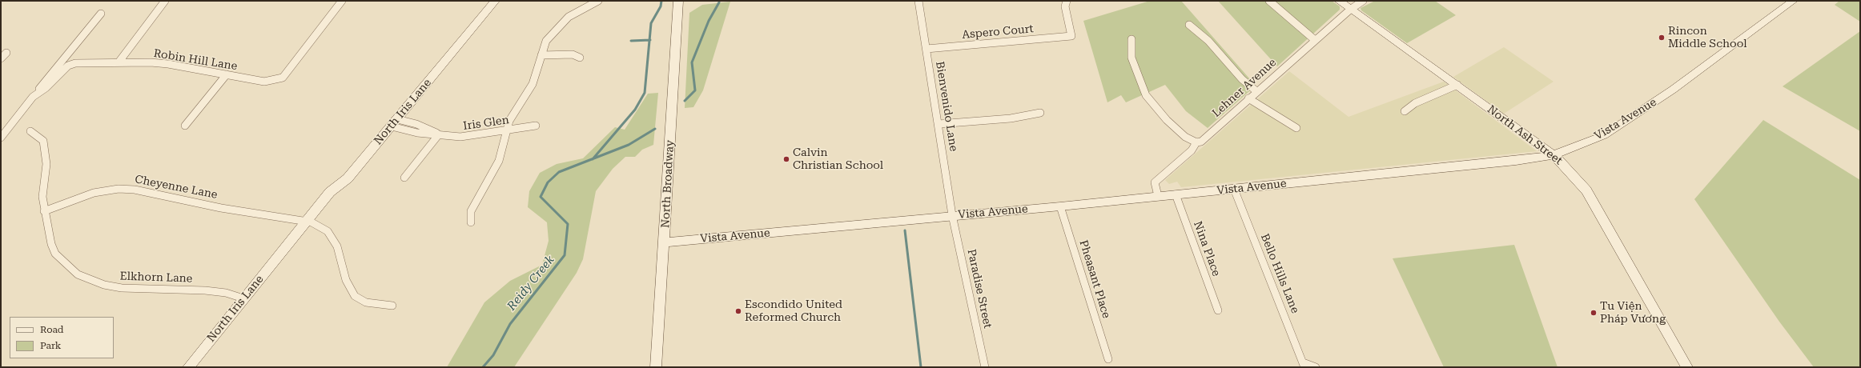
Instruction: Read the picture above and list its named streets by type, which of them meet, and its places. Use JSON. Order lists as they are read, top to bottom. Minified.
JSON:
{"streets":{"street":["Aspero Court","Robin Hill Lane","Lehner Avenue","Bienvenido Lane","North Iris Lane","Vista Avenue","Iris Glen","North Ash Street","North Broadway","Cheyenne Lane","Nina Place","Bello Hills Lane","Elkhorn Lane","Pheasant Place","Paradise Street"]},"crossings":[["Aspero Court","Bienvenido Lane"],["Lehner Avenue","Vista Avenue"],["Lehner Avenue","North Ash Street"],["Bienvenido Lane","Vista Avenue"],["Bienvenido Lane","Paradise Street"],["North Iris Lane","Iris Glen"],["North Iris Lane","Cheyenne Lane"],["North Iris Lane","Elkhorn Lane"],["Vista Avenue","North Ash Street"],["Vista Avenue","North Broadway"],["Vista Avenue","Nina Place"],["Vista Avenue","Bello Hills Lane"],["Vista Avenue","Pheasant Place"],["Vista Avenue","Paradise Street"],["Cheyenne Lane","Elkhorn Lane"]],"water":["Reidy Creek"],"places":["Rincon Middle School","Calvin Christian School","Escondido United Reformed Church","Tu Viện Pháp Vương"],"legend":["Road","Park"]}
